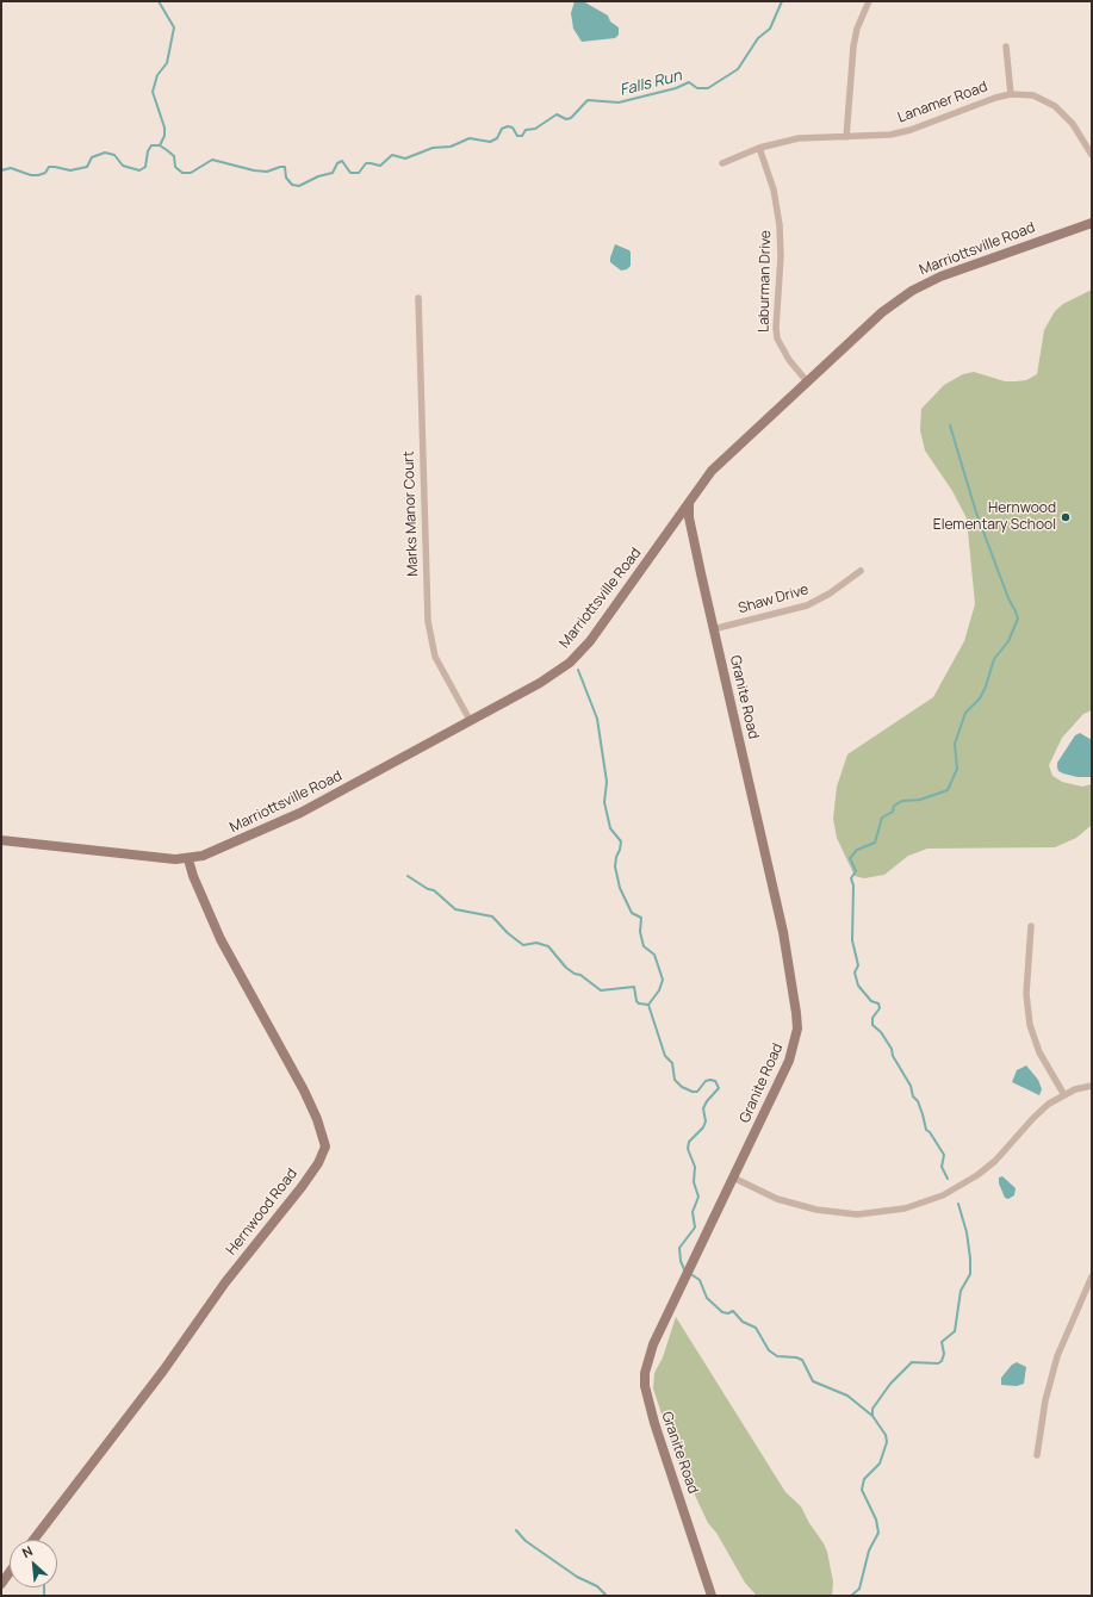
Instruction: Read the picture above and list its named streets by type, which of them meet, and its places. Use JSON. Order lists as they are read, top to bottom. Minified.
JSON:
{"streets":{"street":["Lanamer Road","Marriottsville Road","Laburman Drive","Marks Manor Court","Shaw Drive","Granite Road","Hernwood Road"]},"crossings":[["Lanamer Road","Laburman Drive"],["Marriottsville Road","Laburman Drive"],["Marriottsville Road","Marks Manor Court"],["Marriottsville Road","Granite Road"],["Marriottsville Road","Hernwood Road"],["Shaw Drive","Granite Road"]],"water":["Falls Run"],"places":["Hernwood Elementary School"],"north":"top left"}
